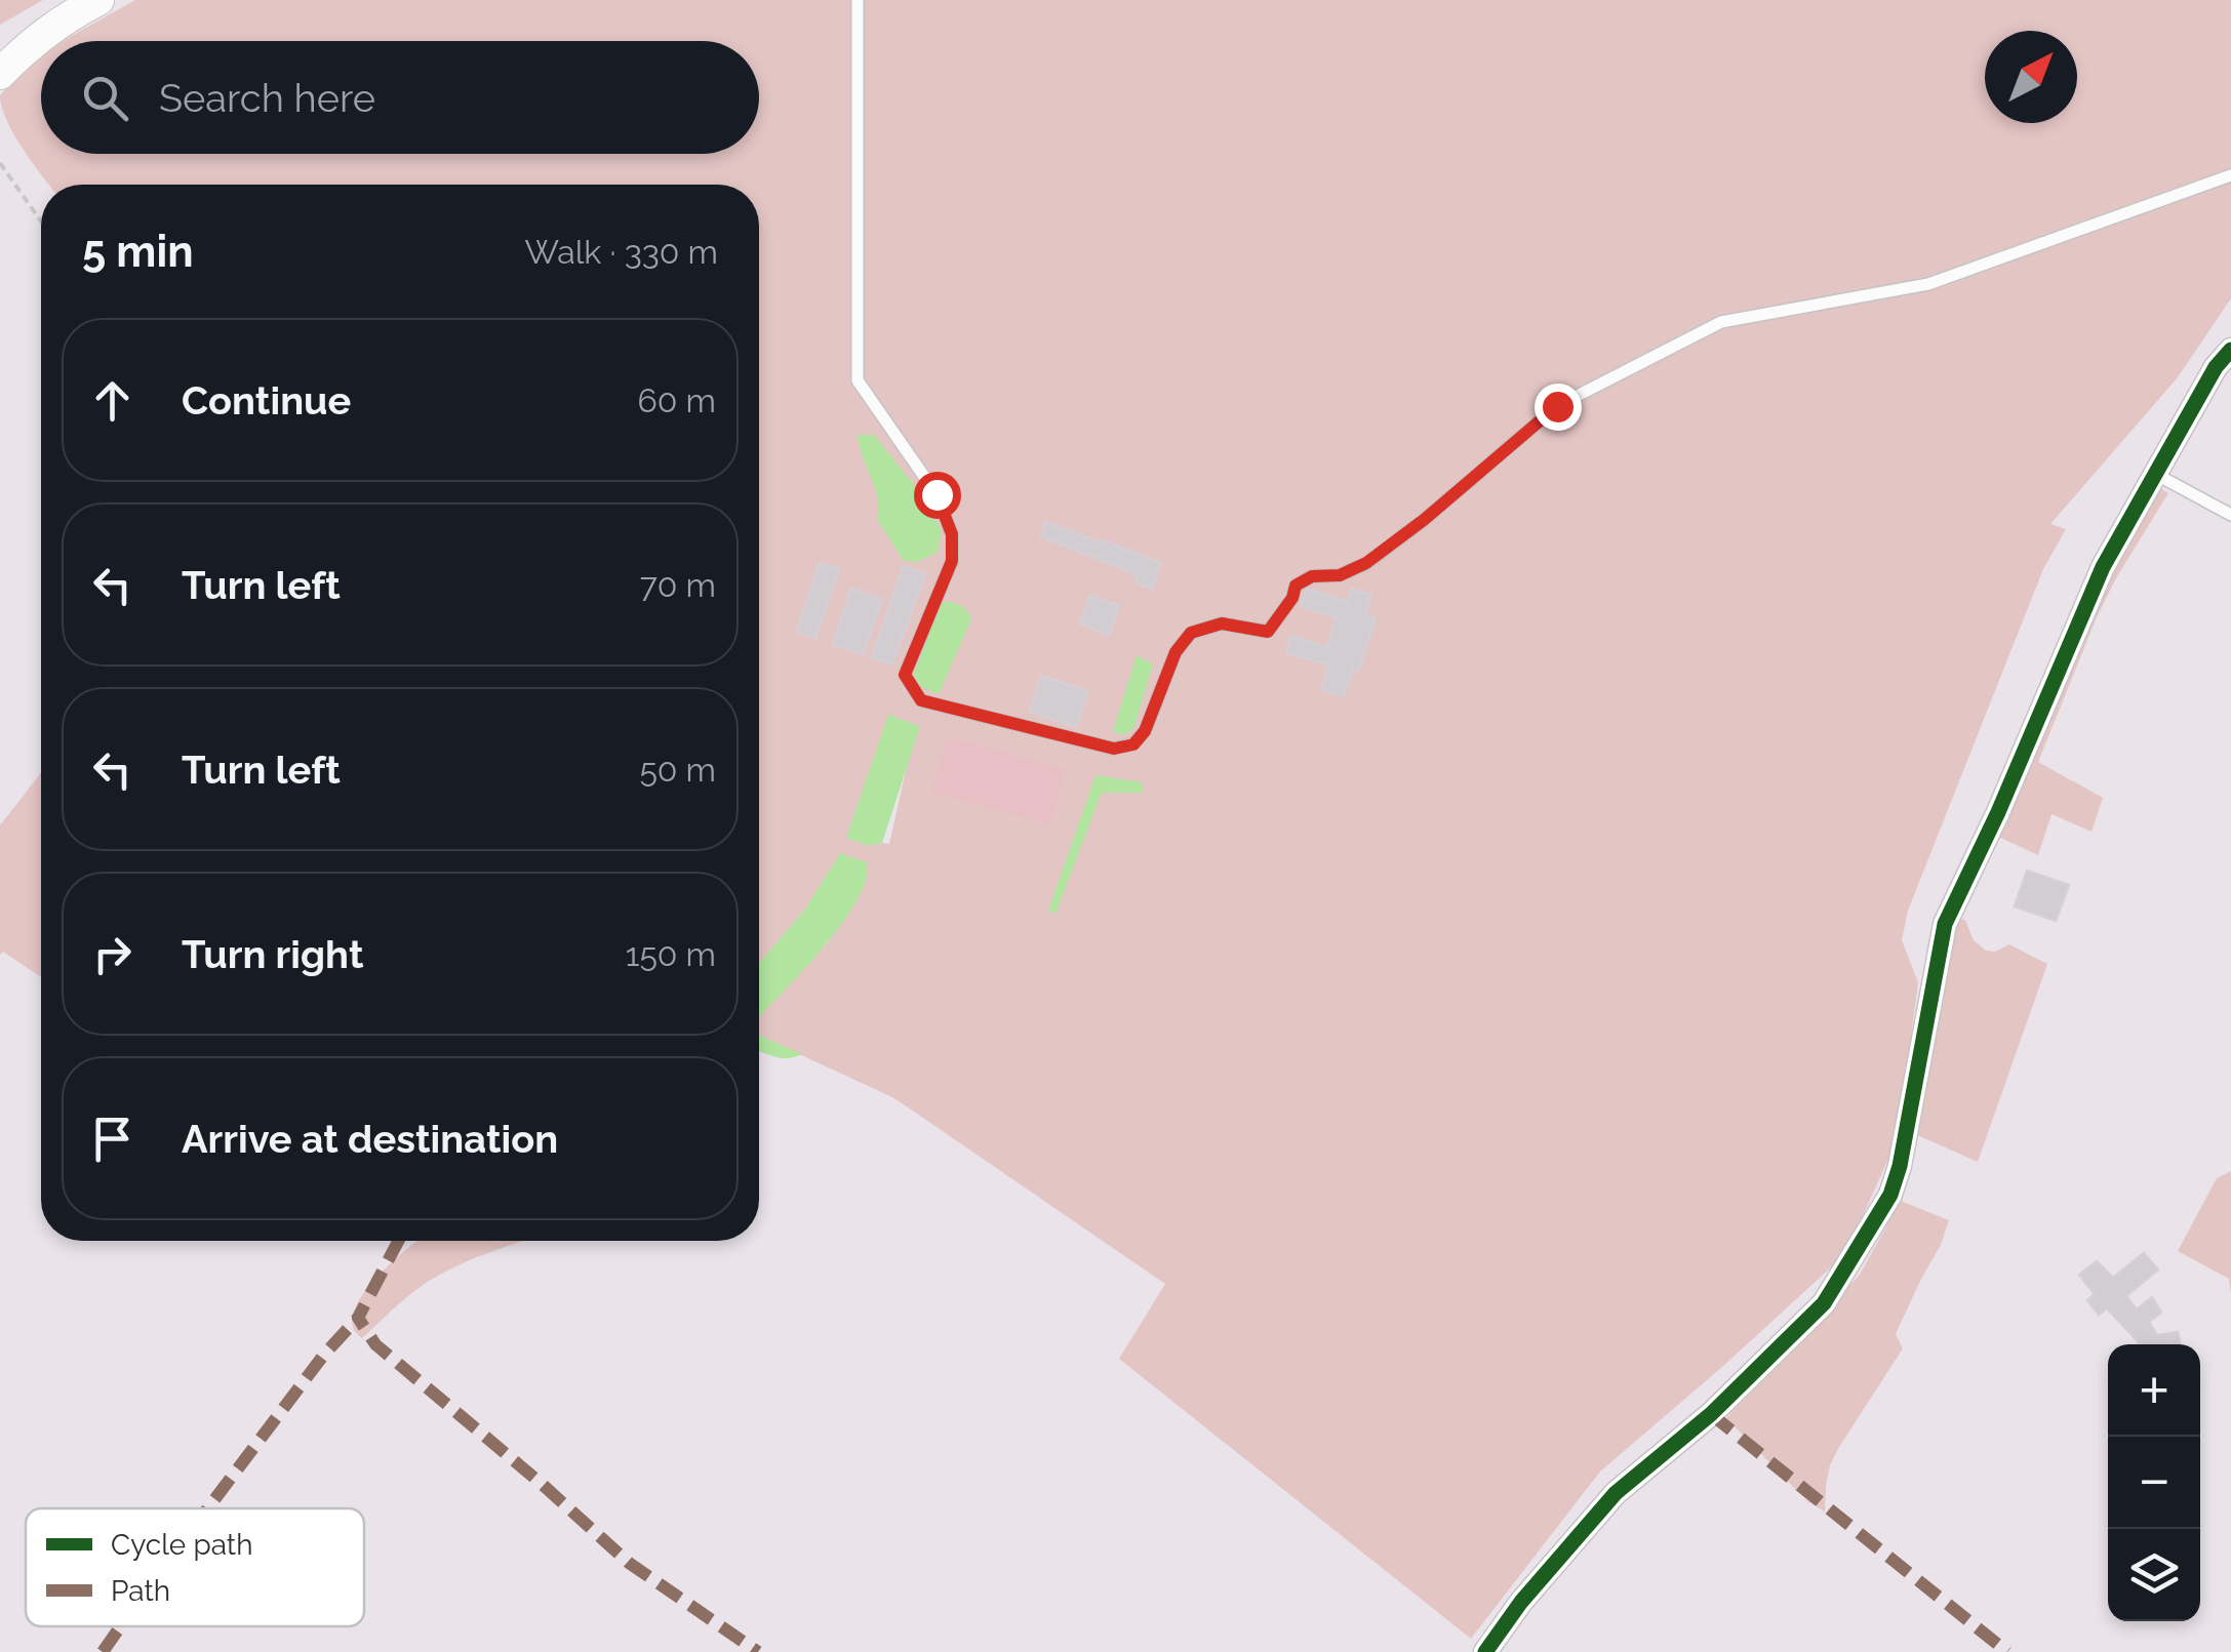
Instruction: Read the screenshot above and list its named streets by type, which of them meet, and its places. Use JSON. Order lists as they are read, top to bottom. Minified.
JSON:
{"legend":["Cycle path","Path"],"north":"top right","page":{"search":"Search here","heading":["5 min","Walk · 330 m"],"list":[["Continue","60 m"],["Turn left","70 m"],["Turn left","50 m"],["Turn right","150 m"],"Arrive at destination"],"map_buttons":["+","−"]}}
